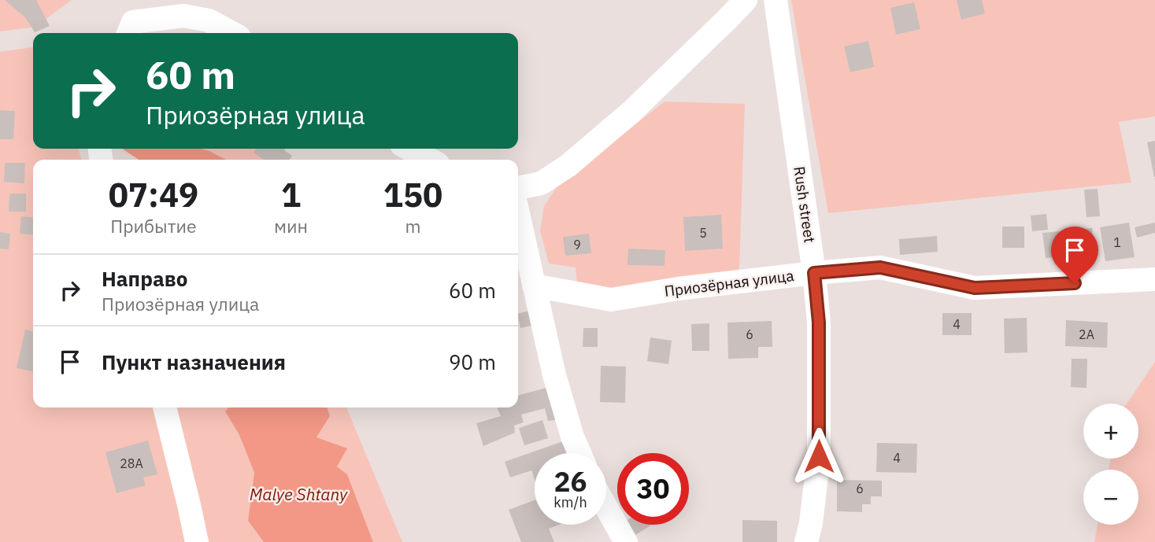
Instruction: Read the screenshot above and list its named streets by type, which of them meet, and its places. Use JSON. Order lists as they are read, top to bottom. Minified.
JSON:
{"streets":{"street":["Rush street","Приозёрная улица"]},"crossings":[["Rush street","Приозёрная улица"]],"water":["Malye Shtany"],"house_numbers":["5","1","9","4","6","2А","4","28А","6"],"page":{"turn":["60 m","Приозёрная улица"],"eta":["07:49","Прибытие","1","мин","150","m"],"list":[{"name":"Направо","note":"Приозёрная улица","value":"60 m"},{"name":"Пункт назначения","value":"90 m"}],"map_buttons":["+","−"],"speed":"26 km/h","limit":"30"}}
